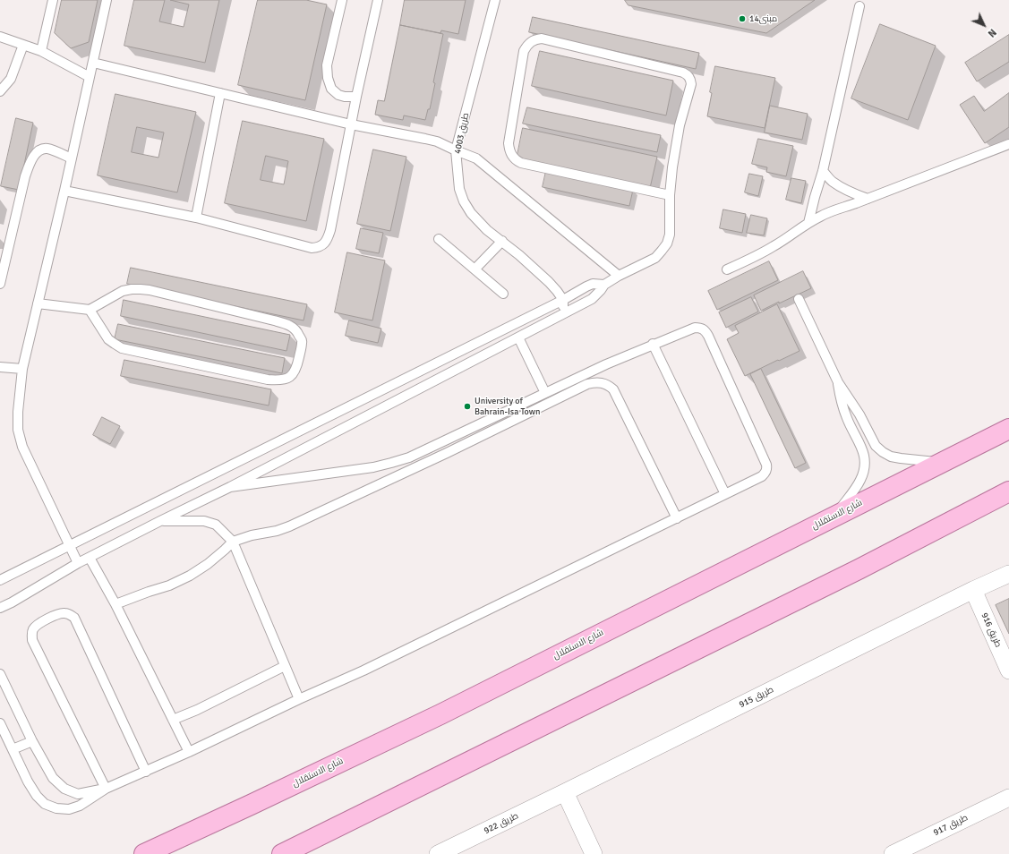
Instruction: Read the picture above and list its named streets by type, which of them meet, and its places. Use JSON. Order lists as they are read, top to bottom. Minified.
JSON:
{"streets":{"main road":["شارع الاستقلال"],"street":["طريق 916","طريق 915","طريق 922","طريق 917"],"lane":["طريق 4003"]},"crossings":[["طريق 916","طريق 915"],["طريق 915","طريق 922"]],"places":["مبنى14","University of Bahrain-Isa Town"],"north":"bottom right"}
